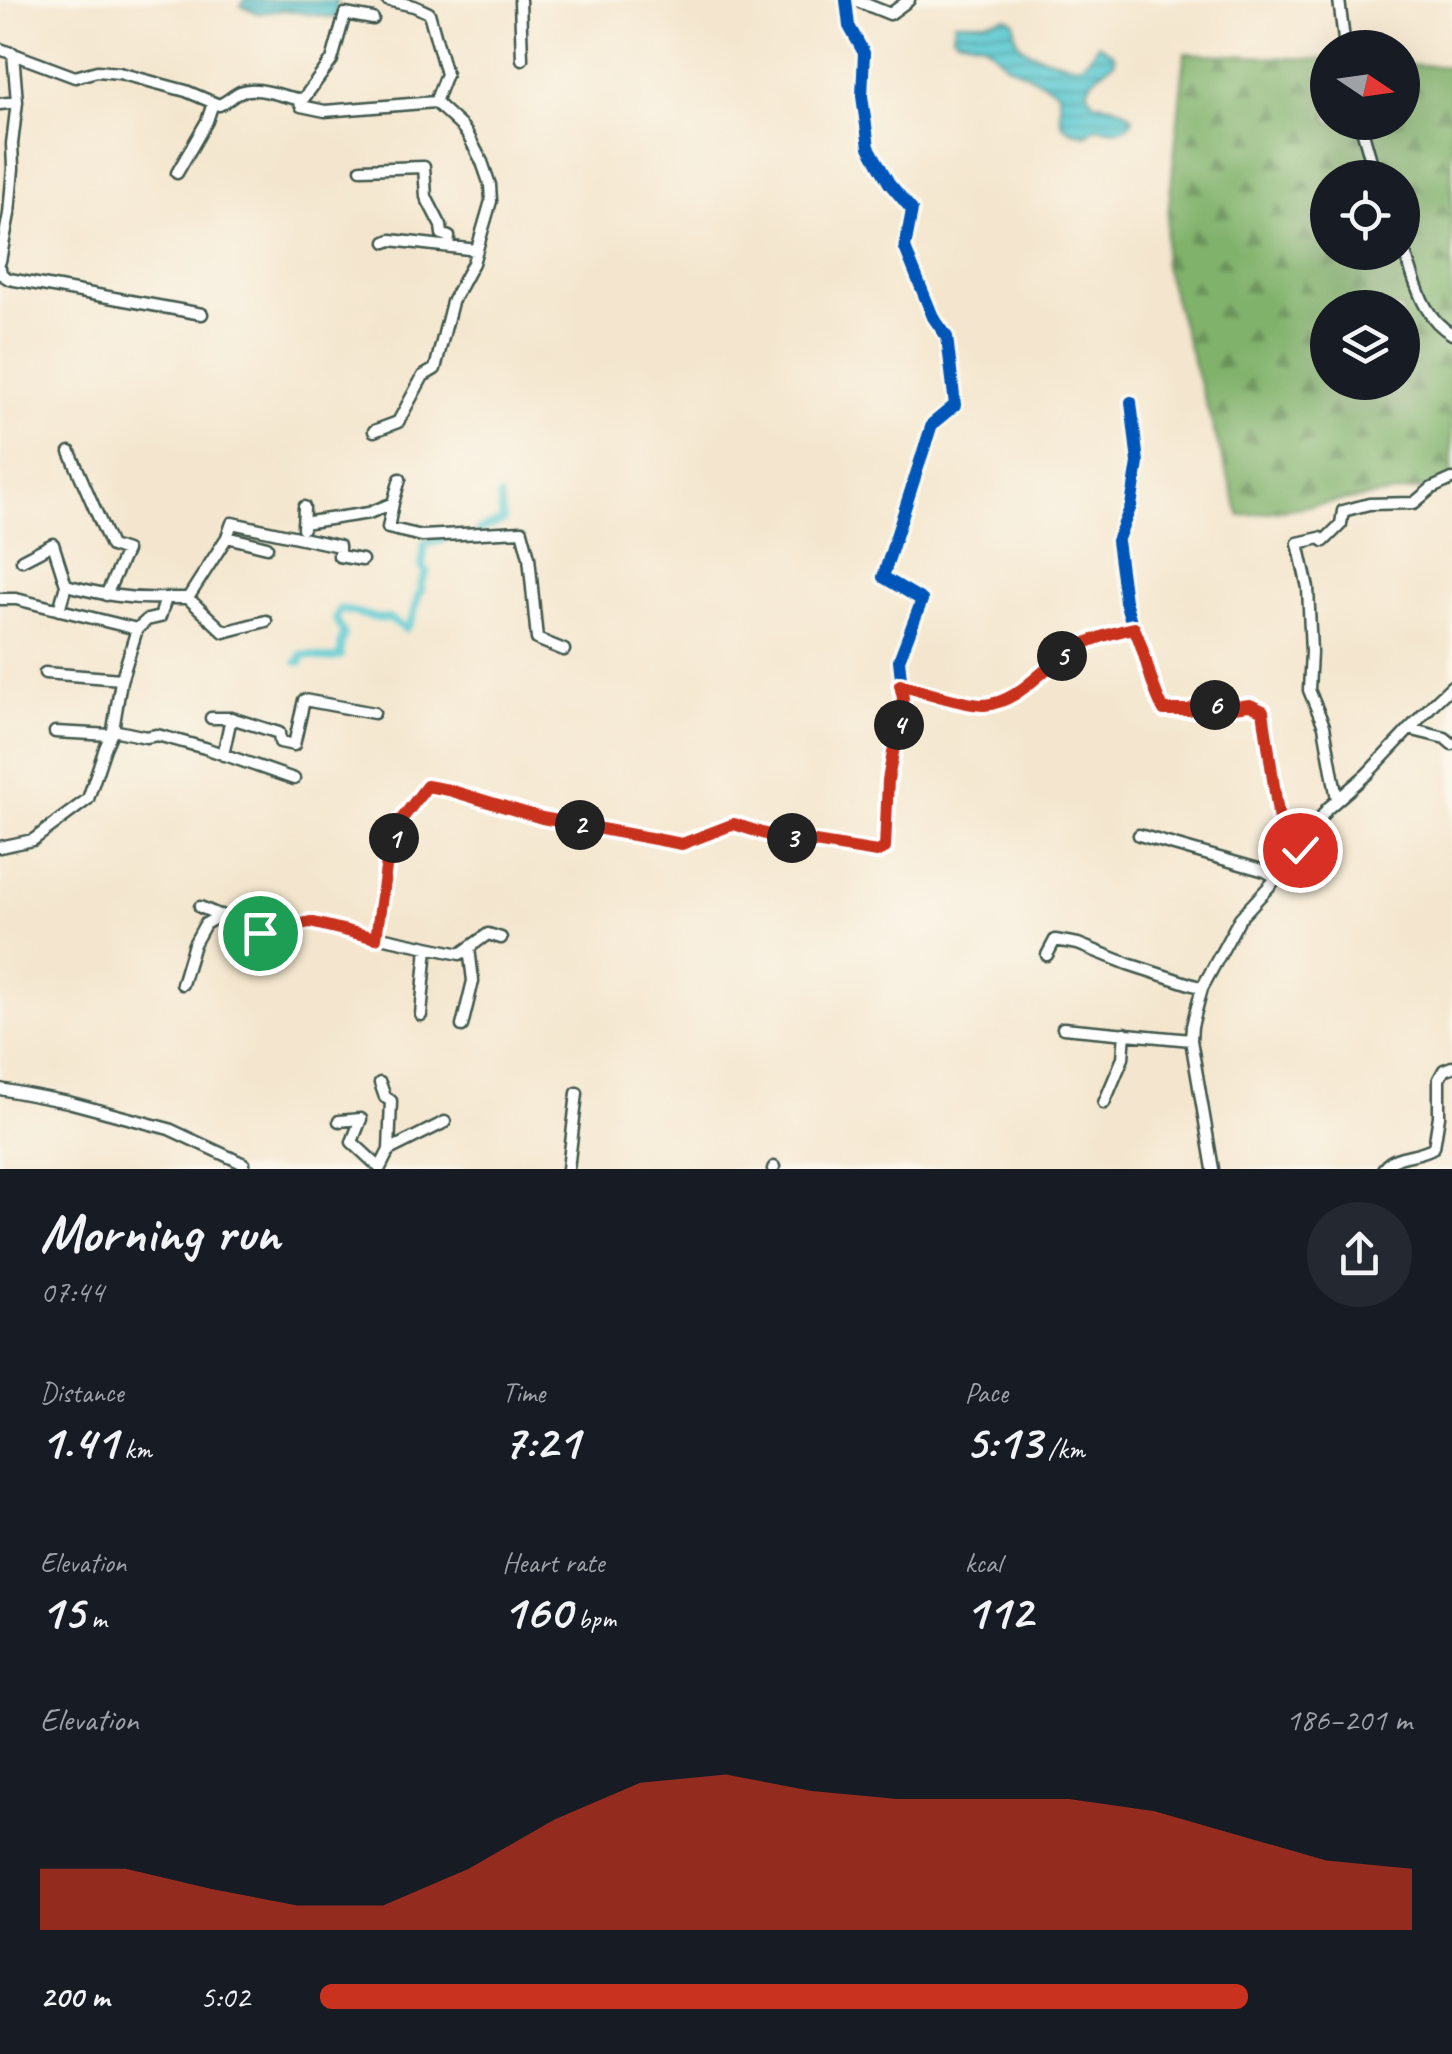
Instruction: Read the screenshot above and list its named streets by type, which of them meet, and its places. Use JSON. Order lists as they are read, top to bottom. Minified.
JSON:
{"north":"right","page":{"pins":["5","6","4","2","1","3"],"heading":["Morning run","07:44"],"stats":[["Distance","1.41 km"],["Time","7:21"],["Pace","5:13 /km"],["Elevation","15 m"],["Heart rate","160 bpm"],["kcal","112"]],"chart":["Elevation","186–201 m"],"list":[{"name":"200 m","note":"5:02"}]}}
